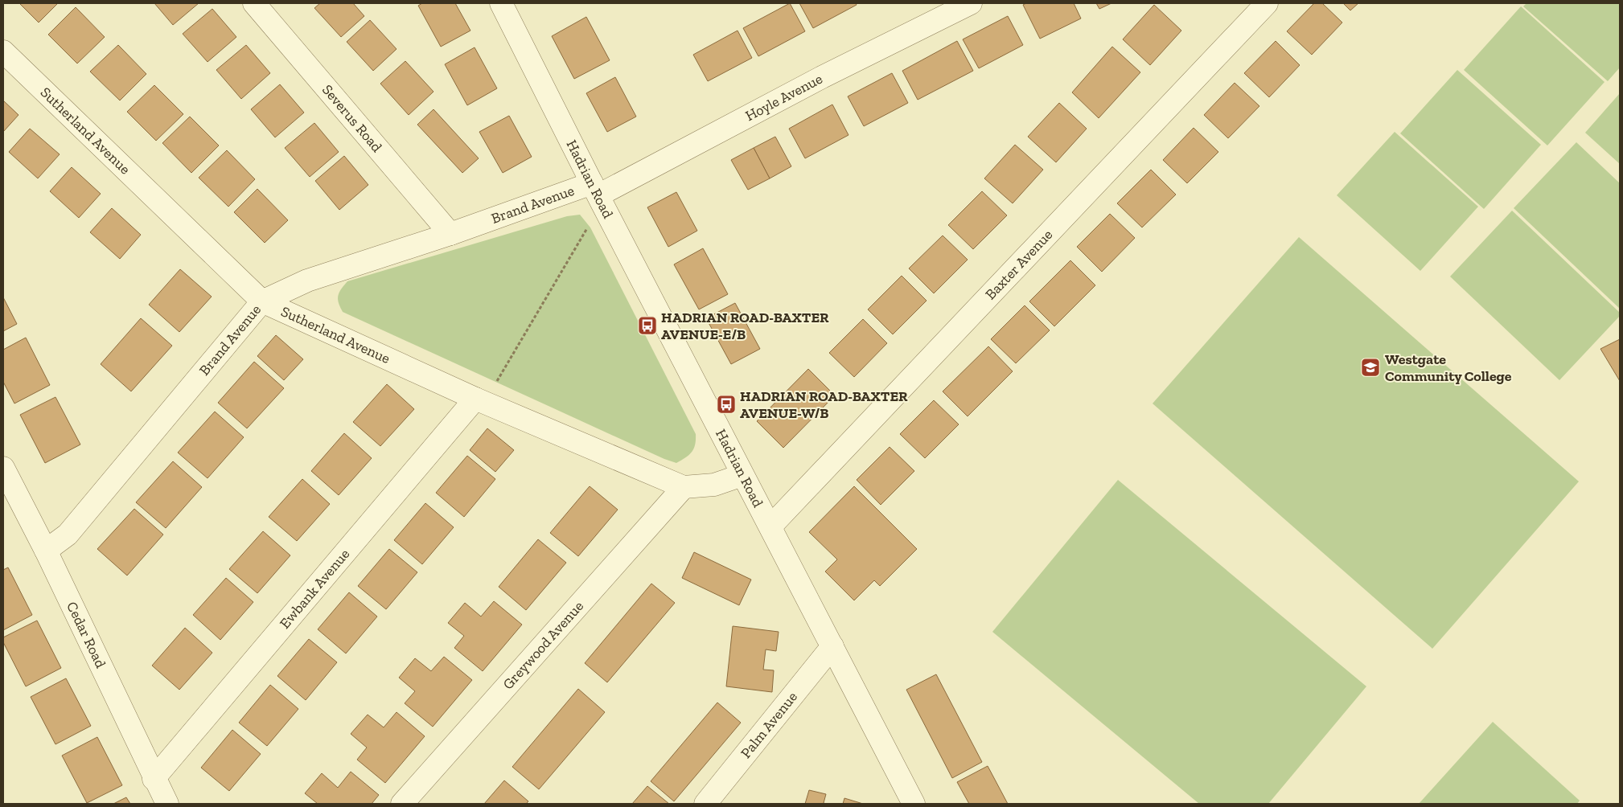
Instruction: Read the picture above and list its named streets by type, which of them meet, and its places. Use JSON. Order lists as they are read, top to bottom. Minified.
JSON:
{"streets":{"street":["Hoyle Avenue","Severus Road","Sutherland Avenue","Hadrian Road","Brand Avenue","Baxter Avenue","Ewbank Avenue","Cedar Road","Greywood Avenue","Palm Avenue"]},"crossings":[["Hoyle Avenue","Hadrian Road"],["Hoyle Avenue","Brand Avenue"],["Severus Road","Brand Avenue"],["Sutherland Avenue","Hadrian Road"],["Sutherland Avenue","Brand Avenue"],["Sutherland Avenue","Ewbank Avenue"],["Sutherland Avenue","Greywood Avenue"],["Hadrian Road","Brand Avenue"],["Hadrian Road","Baxter Avenue"],["Hadrian Road","Palm Avenue"],["Brand Avenue","Cedar Road"],["Ewbank Avenue","Cedar Road"]],"places":{"bus stop":["HADRIAN ROAD-BAXTER AVENUE-E/B","HADRIAN ROAD-BAXTER AVENUE-W/B"],"school or university":["Westgate Community College"]}}
